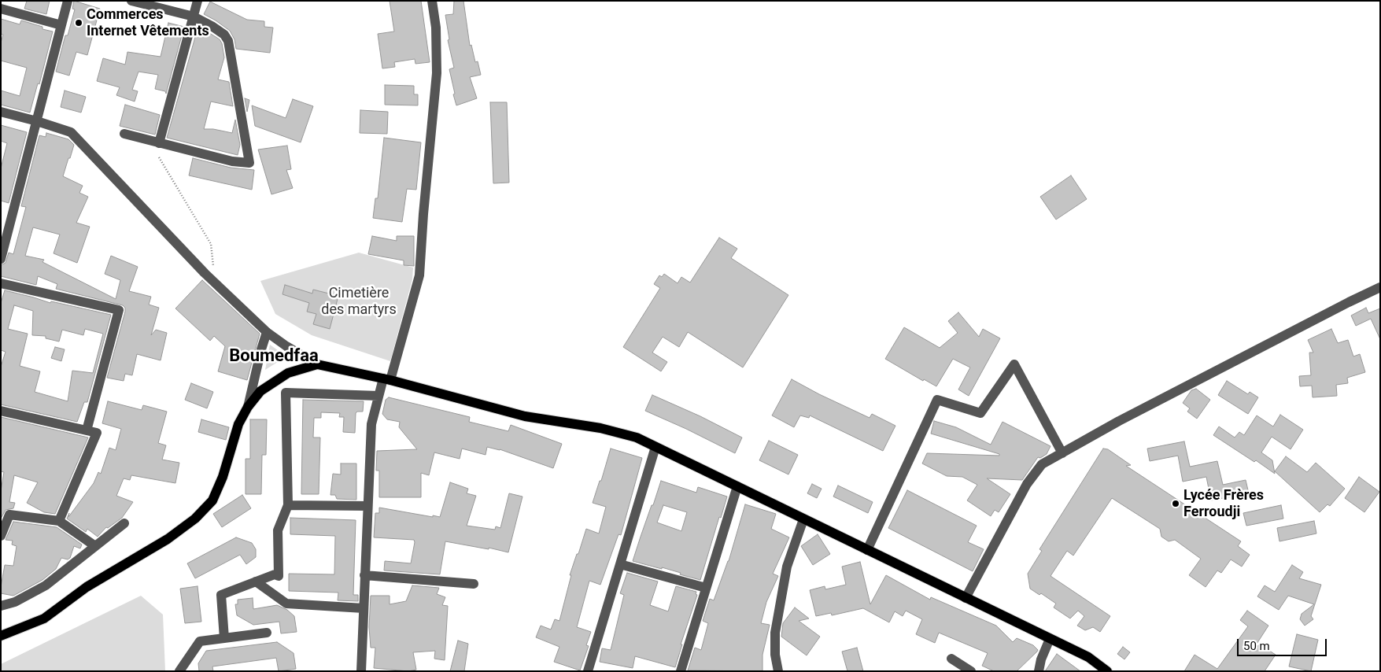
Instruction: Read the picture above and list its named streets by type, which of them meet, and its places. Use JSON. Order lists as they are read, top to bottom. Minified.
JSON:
{"districts":["Boumedfaa"],"parks":["Cimetière des martyrs"],"places":["Commerces Internet Vêtements","Lycée Frères Ferroudji"],"scale_bar":"50 m"}
